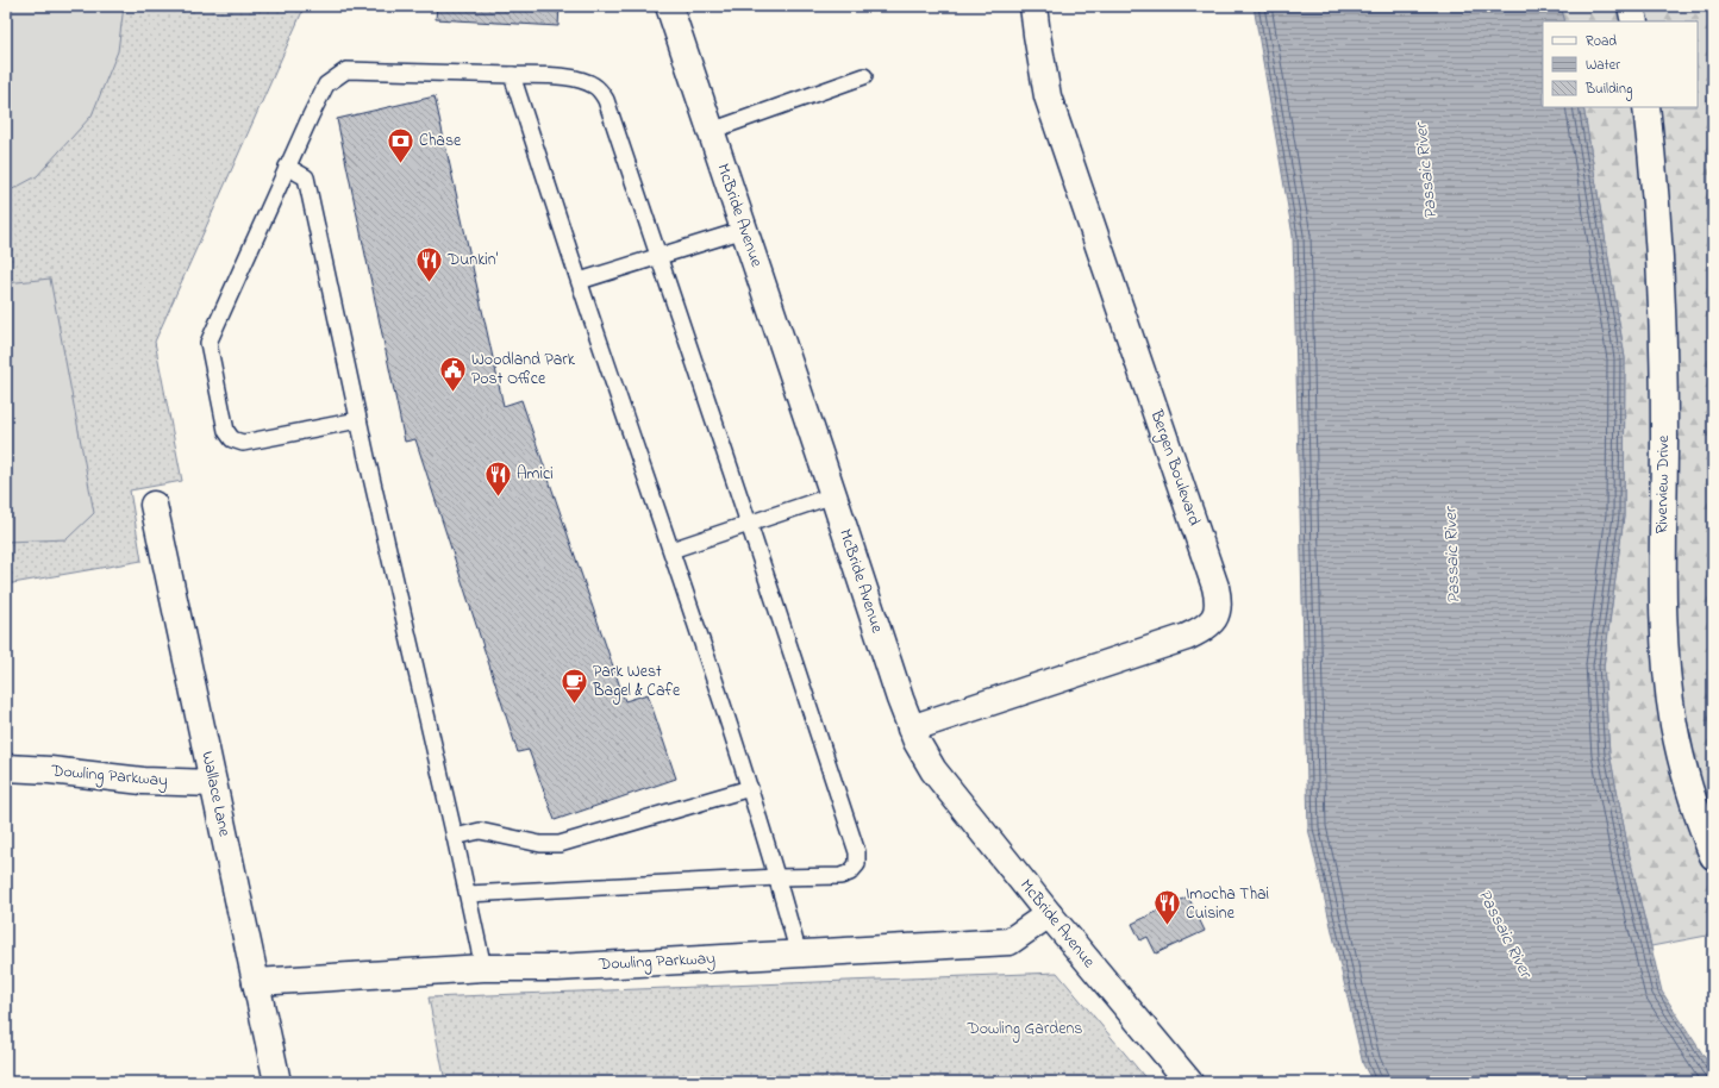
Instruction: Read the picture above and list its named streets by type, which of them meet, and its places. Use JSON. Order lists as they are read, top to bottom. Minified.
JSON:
{"streets":{"street":["McBride Avenue","Bergen Boulevard","Riverview Drive","Dowling Parkway","Wallace Lane"]},"crossings":[["McBride Avenue","Bergen Boulevard"],["McBride Avenue","Dowling Parkway"],["Dowling Parkway","Wallace Lane"]],"water":["Passaic River"],"parks":["Dowling Gardens"],"places":{"bank":["Chase"],"restaurant":["Dunkin'","Amici","Imocha Thai Cuisine"],"public building":["Woodland Park Post Office"],"cafe":["Park West Bagel & Cafe"]},"legend":["Road","Water","Building"]}
